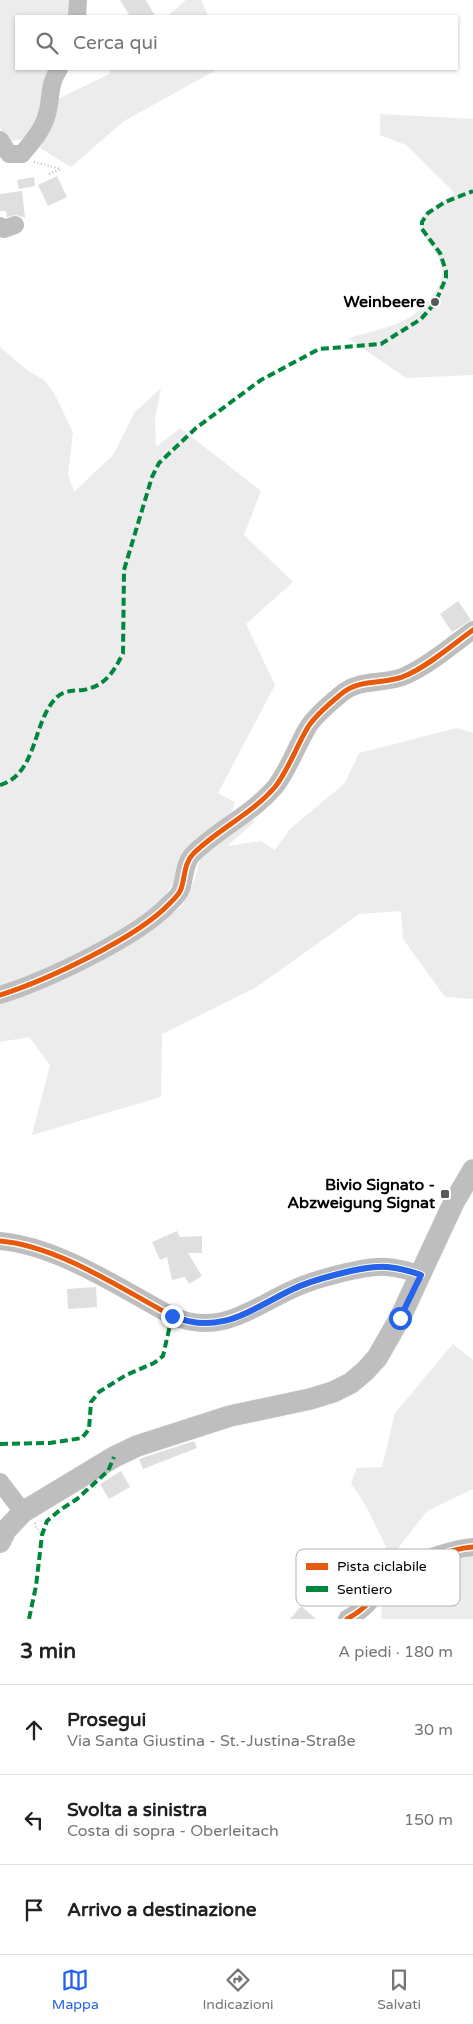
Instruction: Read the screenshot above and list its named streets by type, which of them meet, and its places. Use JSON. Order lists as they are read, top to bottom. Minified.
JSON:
{"places":{"other":["Weinbeere"],"transit":["Bivio Signato - Abzweigung Signat"]},"legend":["Pista ciclabile","Sentiero"],"page":{"search":"Cerca qui","heading":["3 min","A piedi · 180 m"],"list":[["Prosegui","Via Santa Giustina - St.-Justina-Straße","30 m"],["Svolta a sinistra","Costa di sopra - Oberleitach","150 m"],"Arrivo a destinazione"],"nav":["Mappa","Indicazioni","Salvati"]}}
